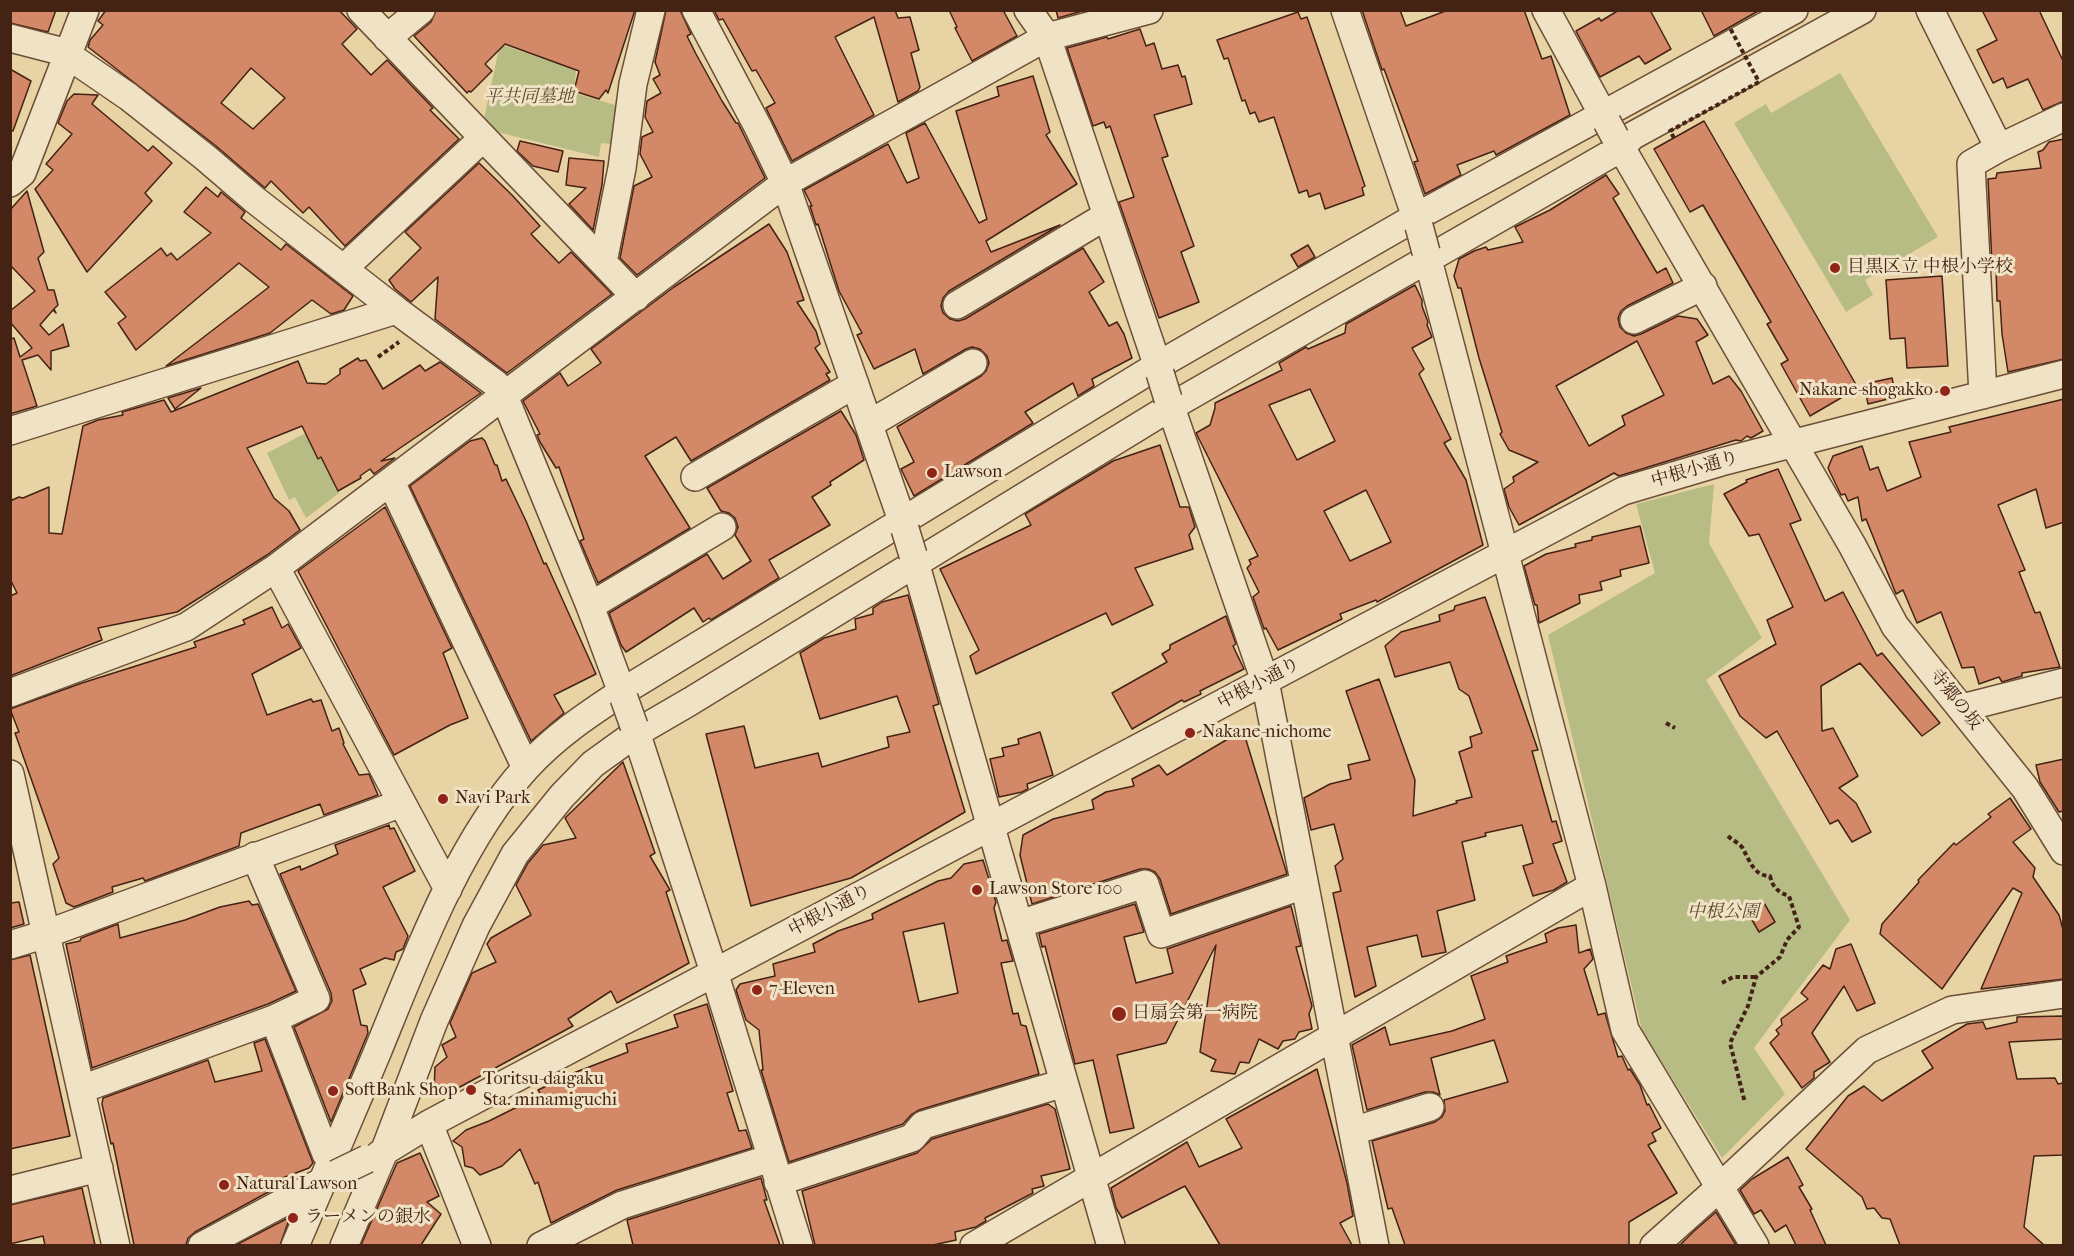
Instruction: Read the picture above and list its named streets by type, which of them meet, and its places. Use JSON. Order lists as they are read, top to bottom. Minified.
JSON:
{"streets":{"street":["中根小通り","寺郷の坂"]},"crossings":[["中根小通り","寺郷の坂"]],"parks":["平共同墓地","中根公園"],"places":["目黒区立 中根小学校","Nakane-shogakko","Lawson","Nakane-nichome","Navi Park","Lawson Store 100","7-Eleven","日扇会第一病院","Toritsu-daigaku Sta. minamiguchi","SoftBank Shop","Natural Lawson","ラーメンの銀水"]}
